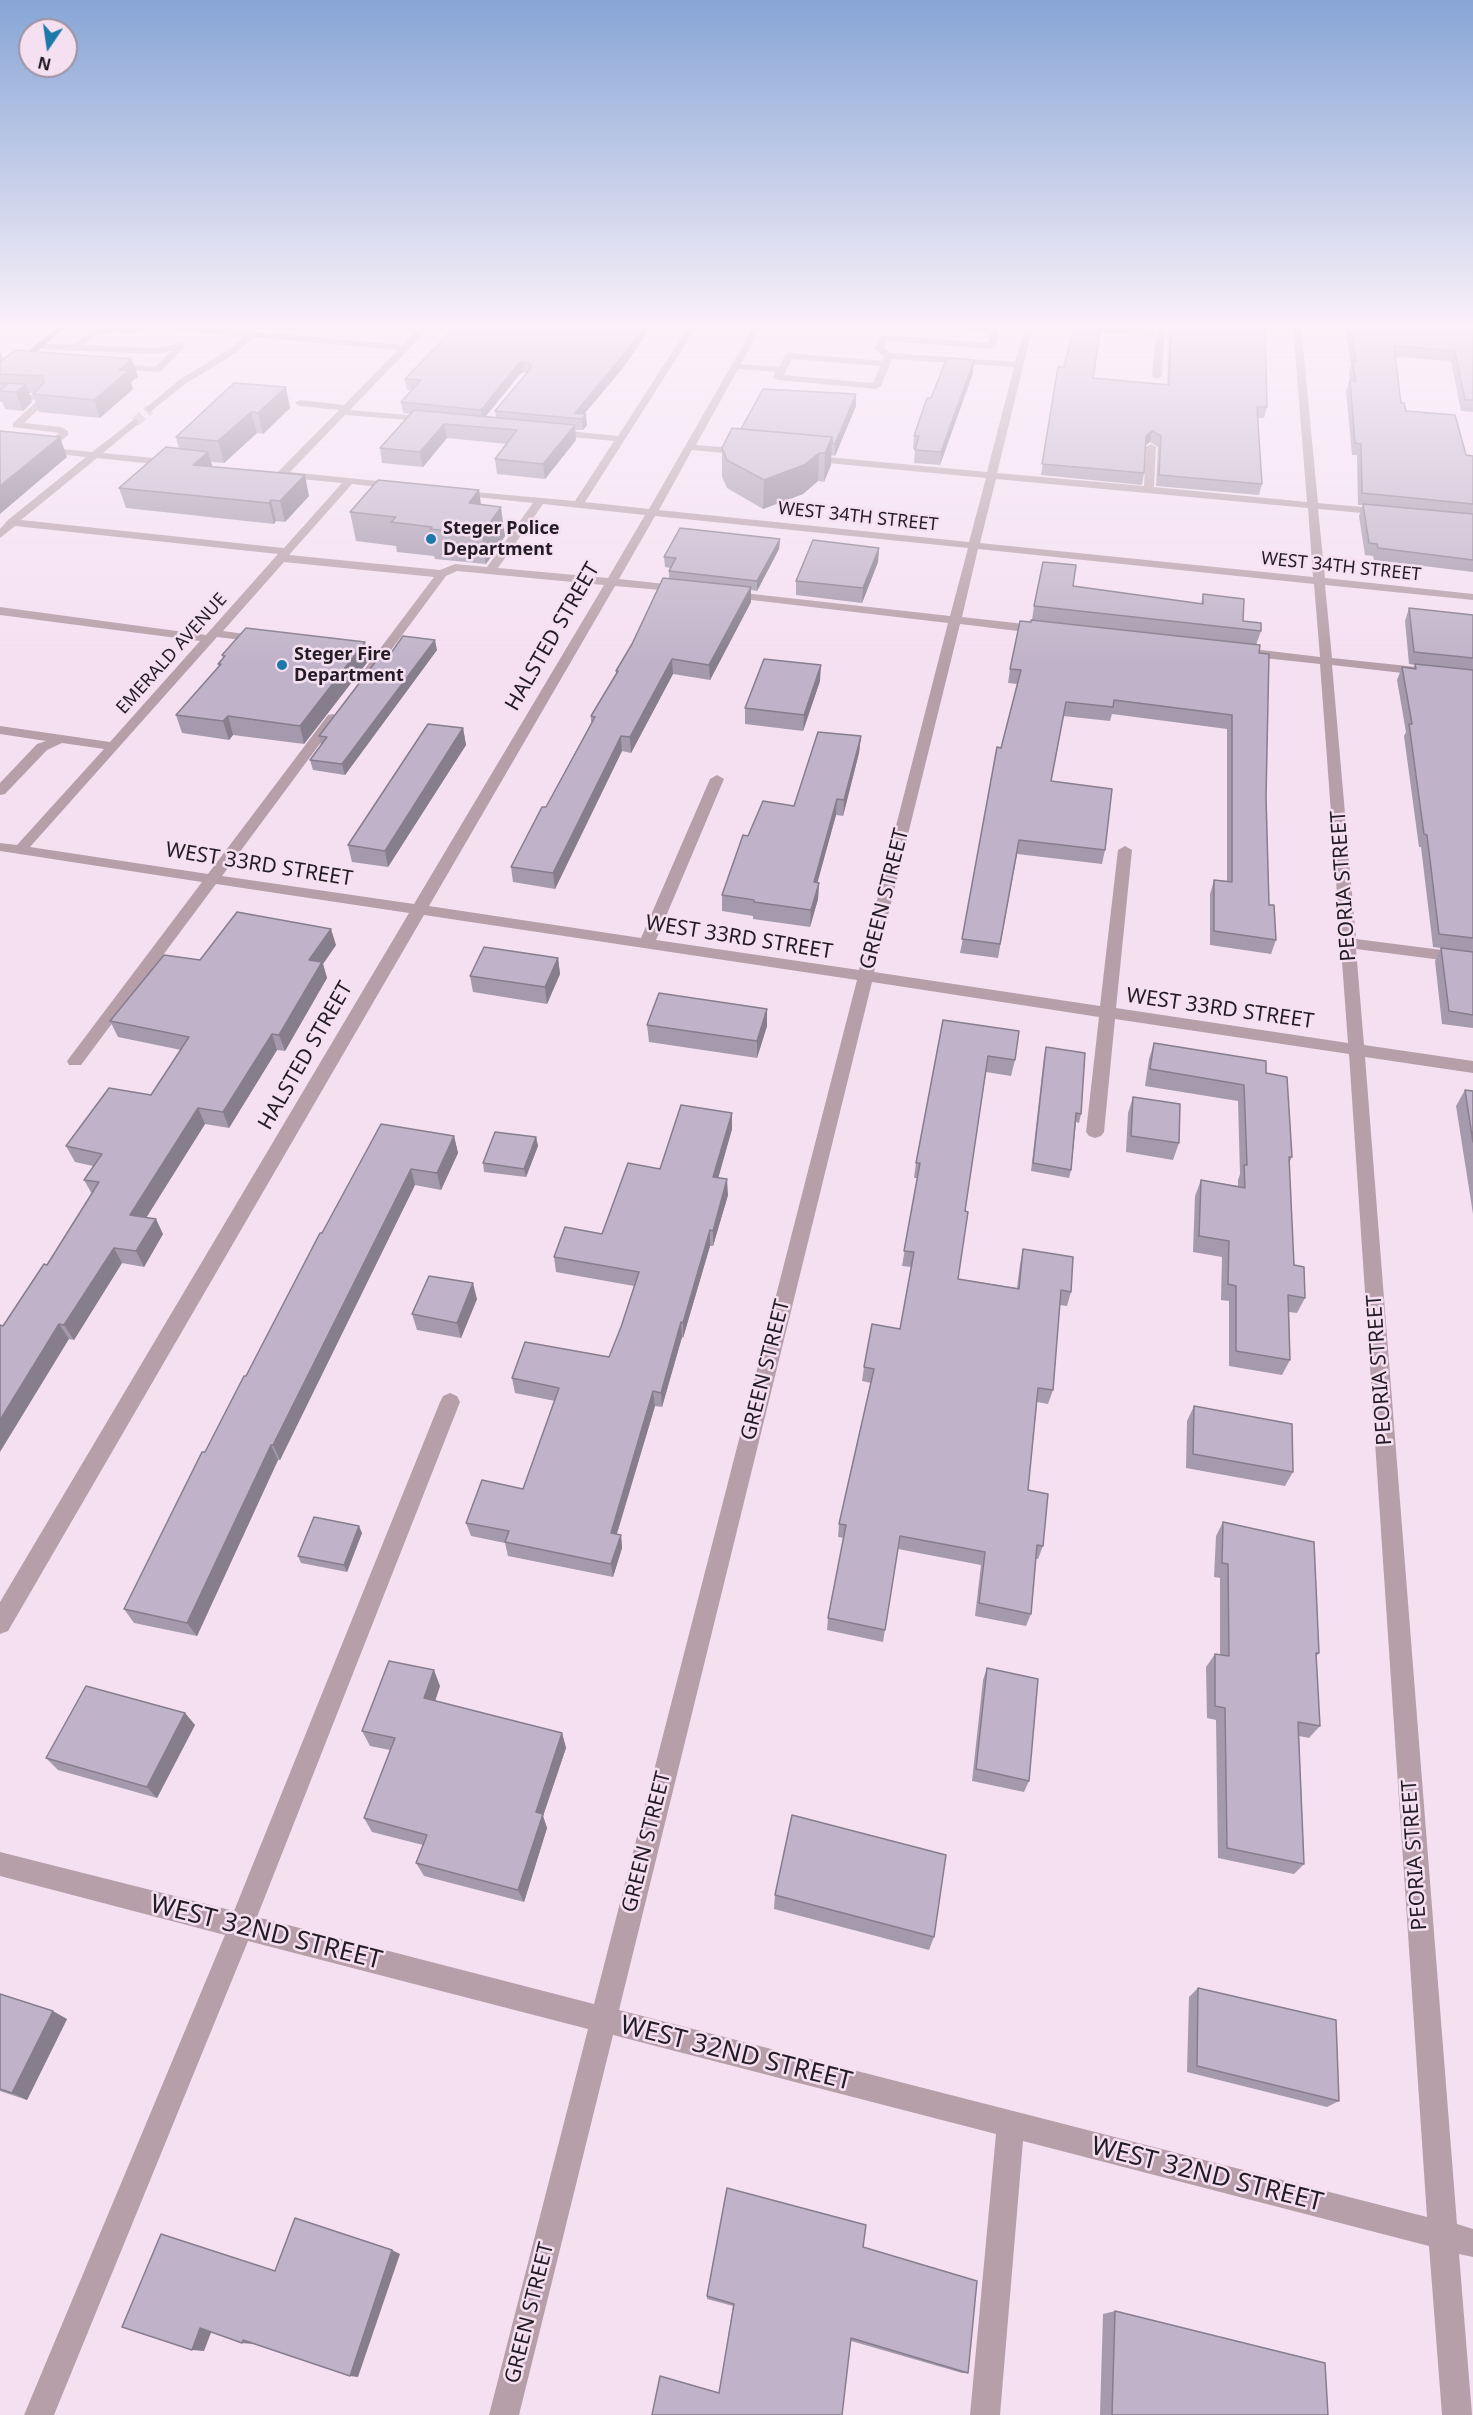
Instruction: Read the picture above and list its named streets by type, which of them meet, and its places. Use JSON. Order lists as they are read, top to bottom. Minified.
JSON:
{"streets":{"street":["WEST 34TH STREET","HALSTED STREET","EMERALD AVENUE","WEST 33RD STREET","PEORIA STREET","GREEN STREET","WEST 32ND STREET"]},"crossings":[["WEST 34TH STREET","HALSTED STREET"],["WEST 34TH STREET","PEORIA STREET"],["WEST 34TH STREET","GREEN STREET"],["HALSTED STREET","WEST 33RD STREET"],["EMERALD AVENUE","WEST 33RD STREET"],["WEST 33RD STREET","PEORIA STREET"],["WEST 33RD STREET","GREEN STREET"],["PEORIA STREET","WEST 32ND STREET"],["GREEN STREET","WEST 32ND STREET"]],"places":["Steger Police Department","Steger Fire Department"],"north":"bottom"}
